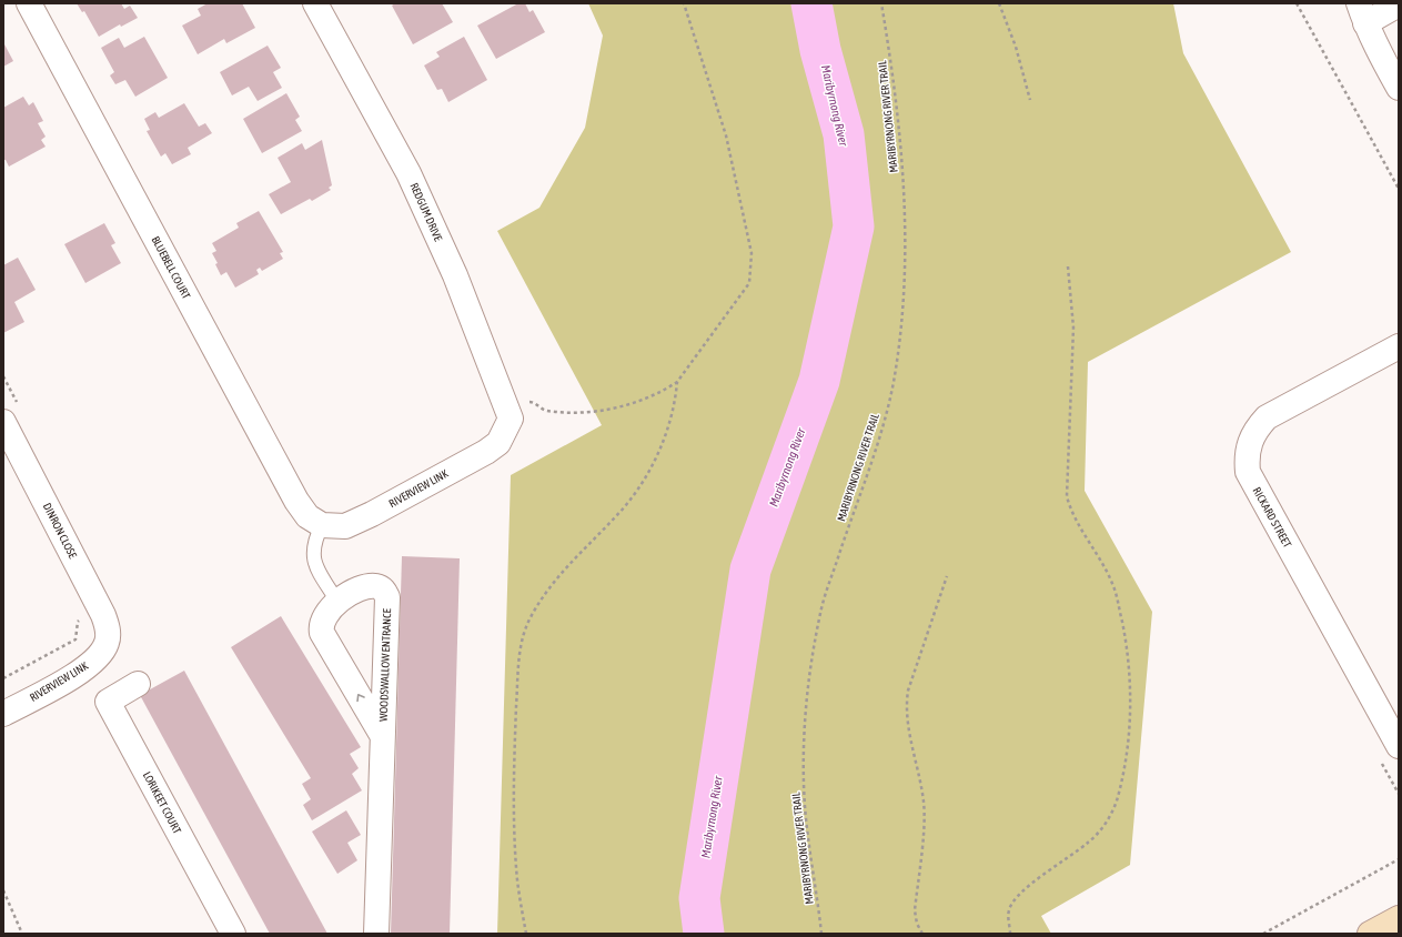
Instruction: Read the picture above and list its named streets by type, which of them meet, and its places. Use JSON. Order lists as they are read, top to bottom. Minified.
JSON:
{"streets":{"street":["REDGUM DRIVE","BLUEBELL COURT","RIVERVIEW LINK","RICKARD STREET","DINRON CLOSE","WOODSWALLOW ENTRANCE","LORIKEET COURT"],"path":["MARIBYRNONG RIVER TRAIL"]},"crossings":[["REDGUM DRIVE","RIVERVIEW LINK"],["BLUEBELL COURT","RIVERVIEW LINK"],["RIVERVIEW LINK","DINRON CLOSE"]],"water":["Maribyrnong River"]}
